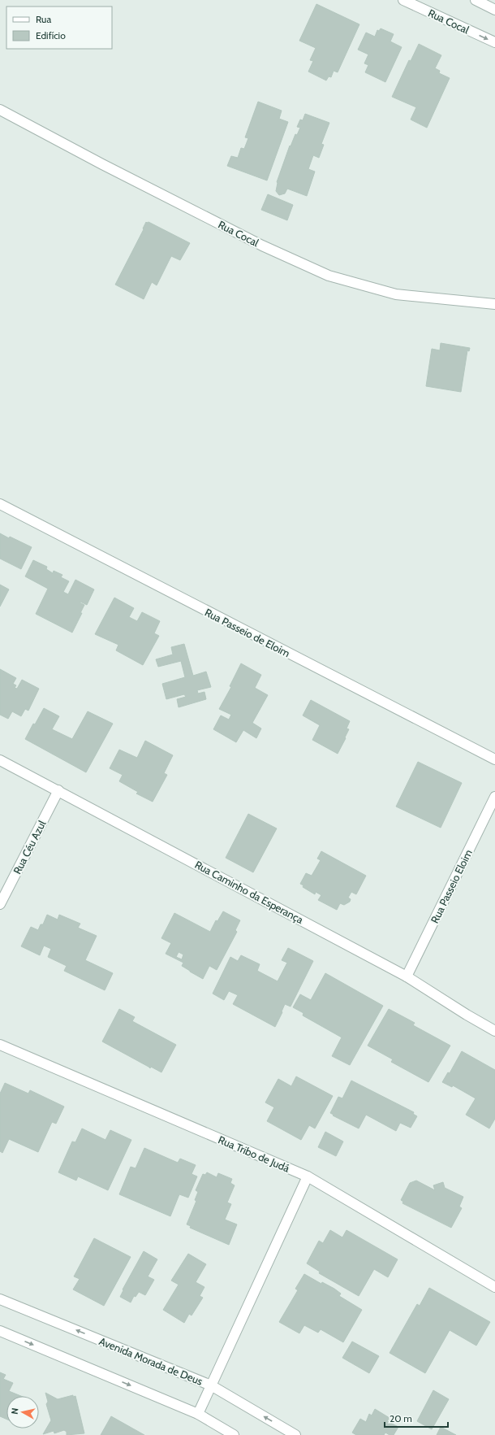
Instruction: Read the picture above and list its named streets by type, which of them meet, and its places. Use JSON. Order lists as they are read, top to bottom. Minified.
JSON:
{"streets":{"street":["Rua Cocal","Rua Passeio de Eloim","Rua Céu Azul","Rua Passeio Eloim","Rua Caminho da Esperança","Rua Tribo de Judá","Avenida Morada de Deus"]},"crossings":[["Rua Céu Azul","Rua Caminho da Esperança"],["Rua Passeio Eloim","Rua Caminho da Esperança"]],"legend":["Rua","Edifício"],"scale_bar":"20 m","north":"left"}
